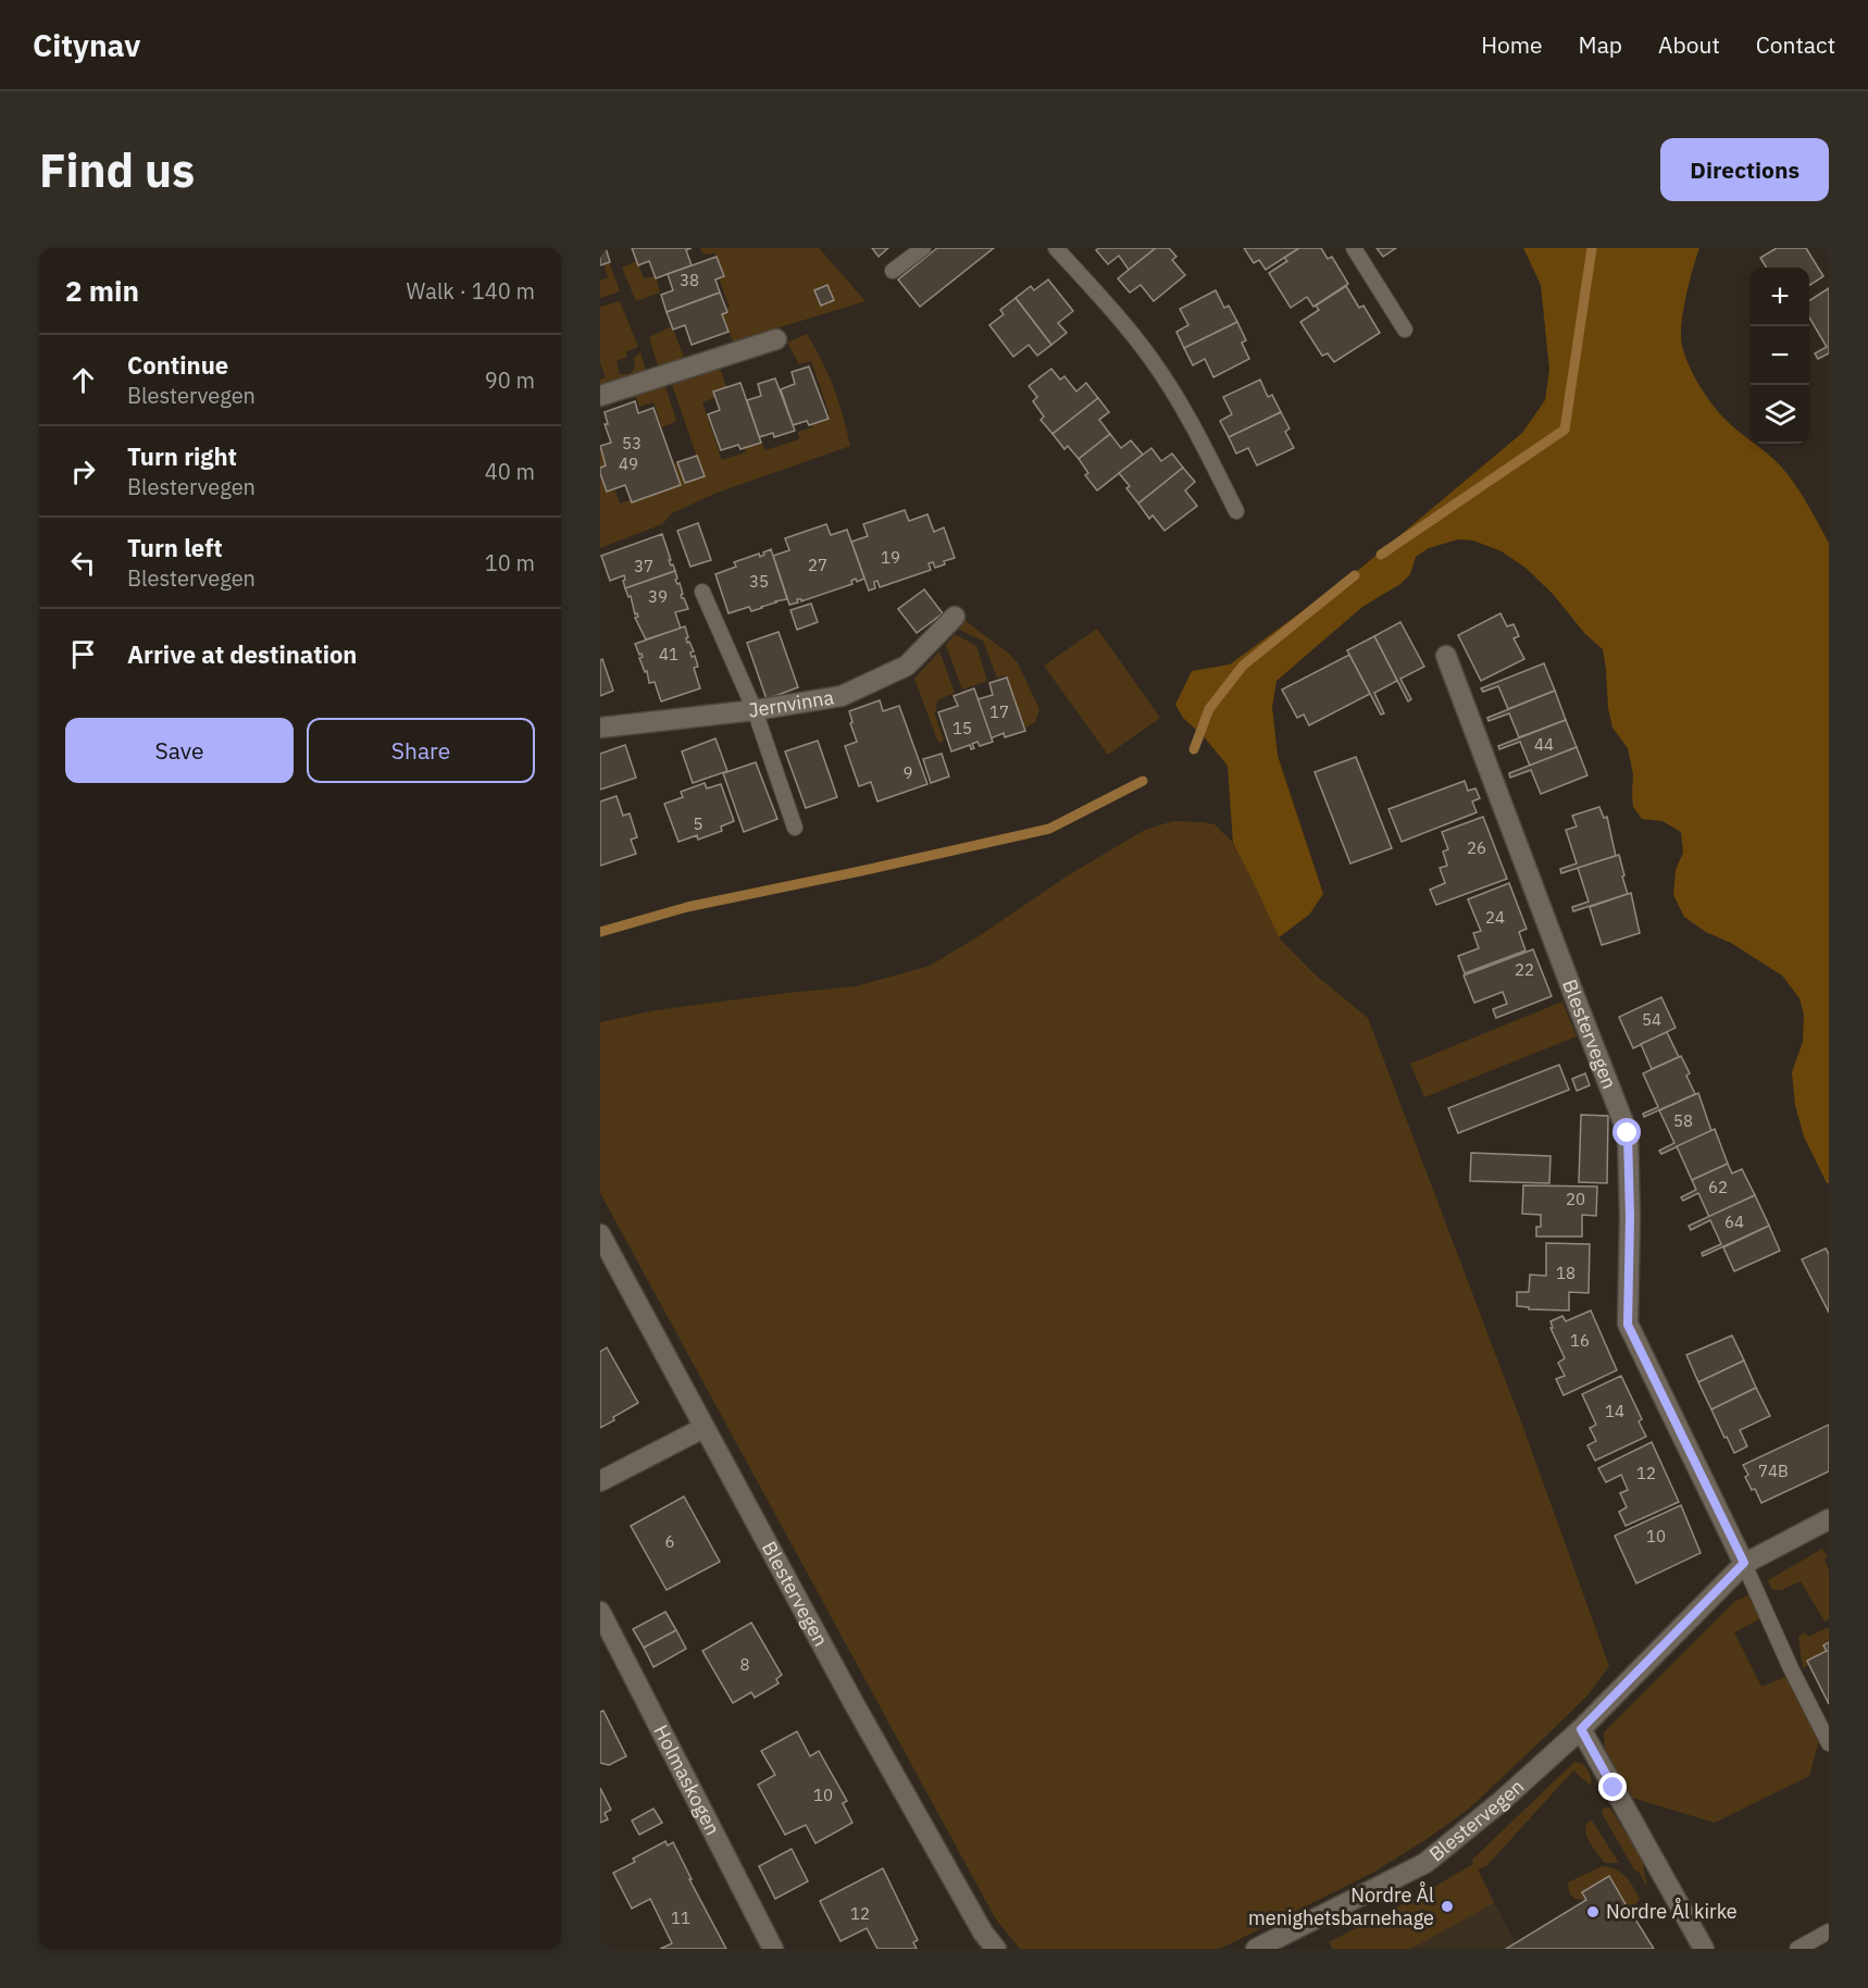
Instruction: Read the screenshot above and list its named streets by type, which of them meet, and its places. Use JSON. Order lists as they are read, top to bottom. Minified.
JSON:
{"streets":{"street":["Jernvinna","Blestervegen","Holmaskogen"]},"places":["Nordre Ål menighetsbarnehage","Nordre Ål kirke"],"house_numbers":["38","53","49","19","27","37","35","39","41","17","15","44","9","5","26","24","22","54","58","62","20","64","18","16","14","74B","12","10","6","8","10","12","11"],"page":{"header":"Citynav","nav":["Home","Map","About","Contact"],"buttons":["Directions",["Save","Share"]],"title":"Find us","heading":["2 min","Walk · 140 m"],"map_buttons":["+","−"],"list":[["Continue","Blestervegen","90 m"],["Turn right","Blestervegen","40 m"],["Turn left","Blestervegen","10 m"],"Arrive at destination"]}}
